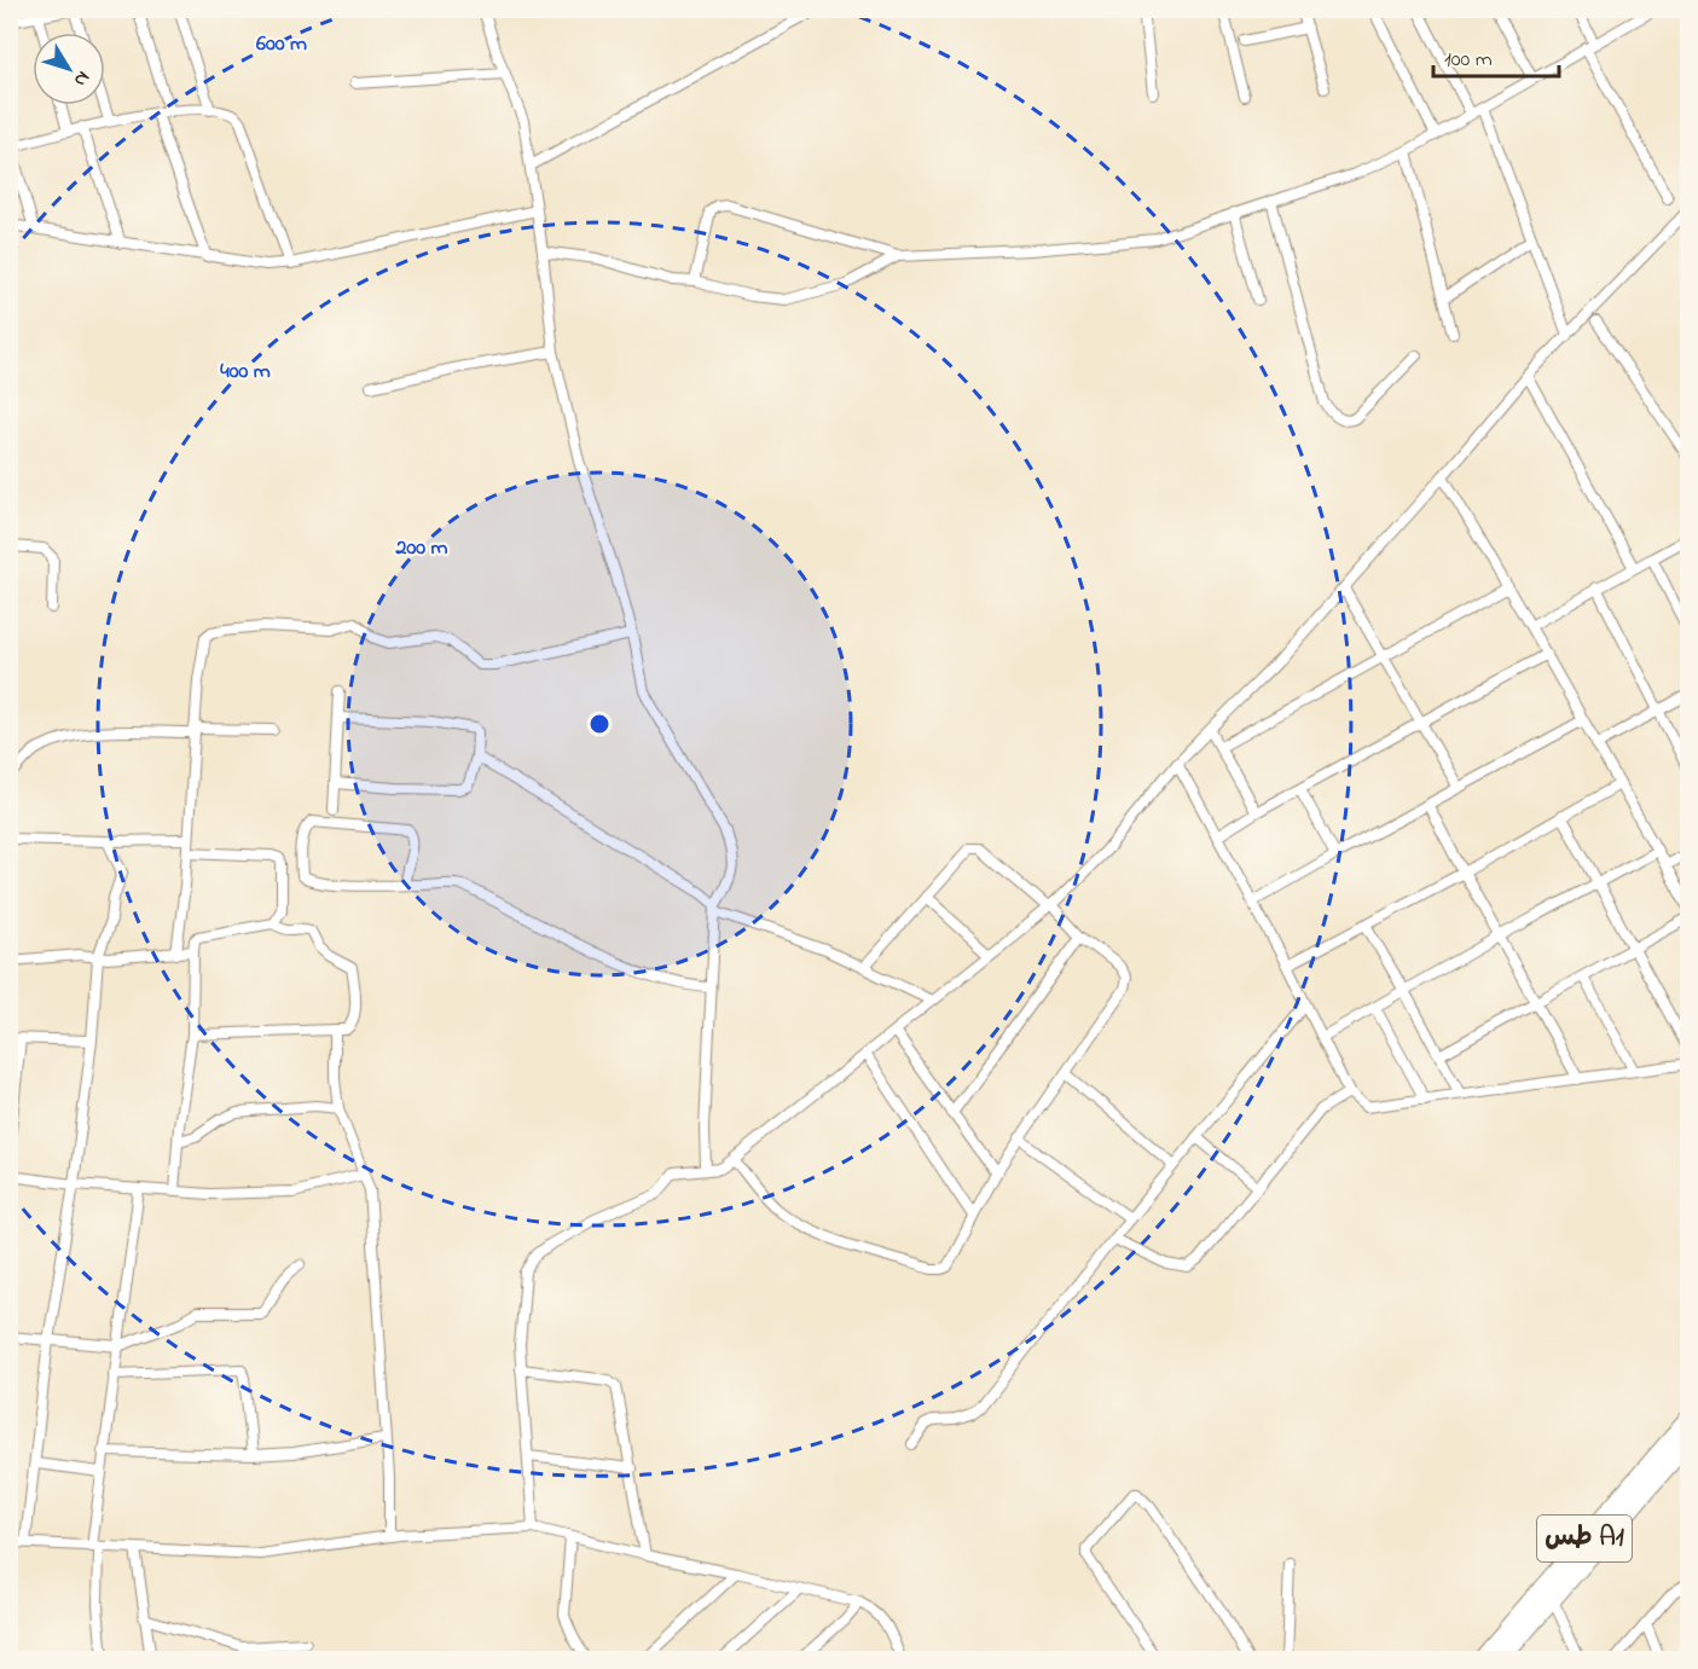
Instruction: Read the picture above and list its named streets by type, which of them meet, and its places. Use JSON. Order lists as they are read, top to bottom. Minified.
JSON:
{"streets":{"highway":["طس A1"]},"scale_bar":"100 m","north":"bottom right","rings":["600 m","400 m","200 m"]}
